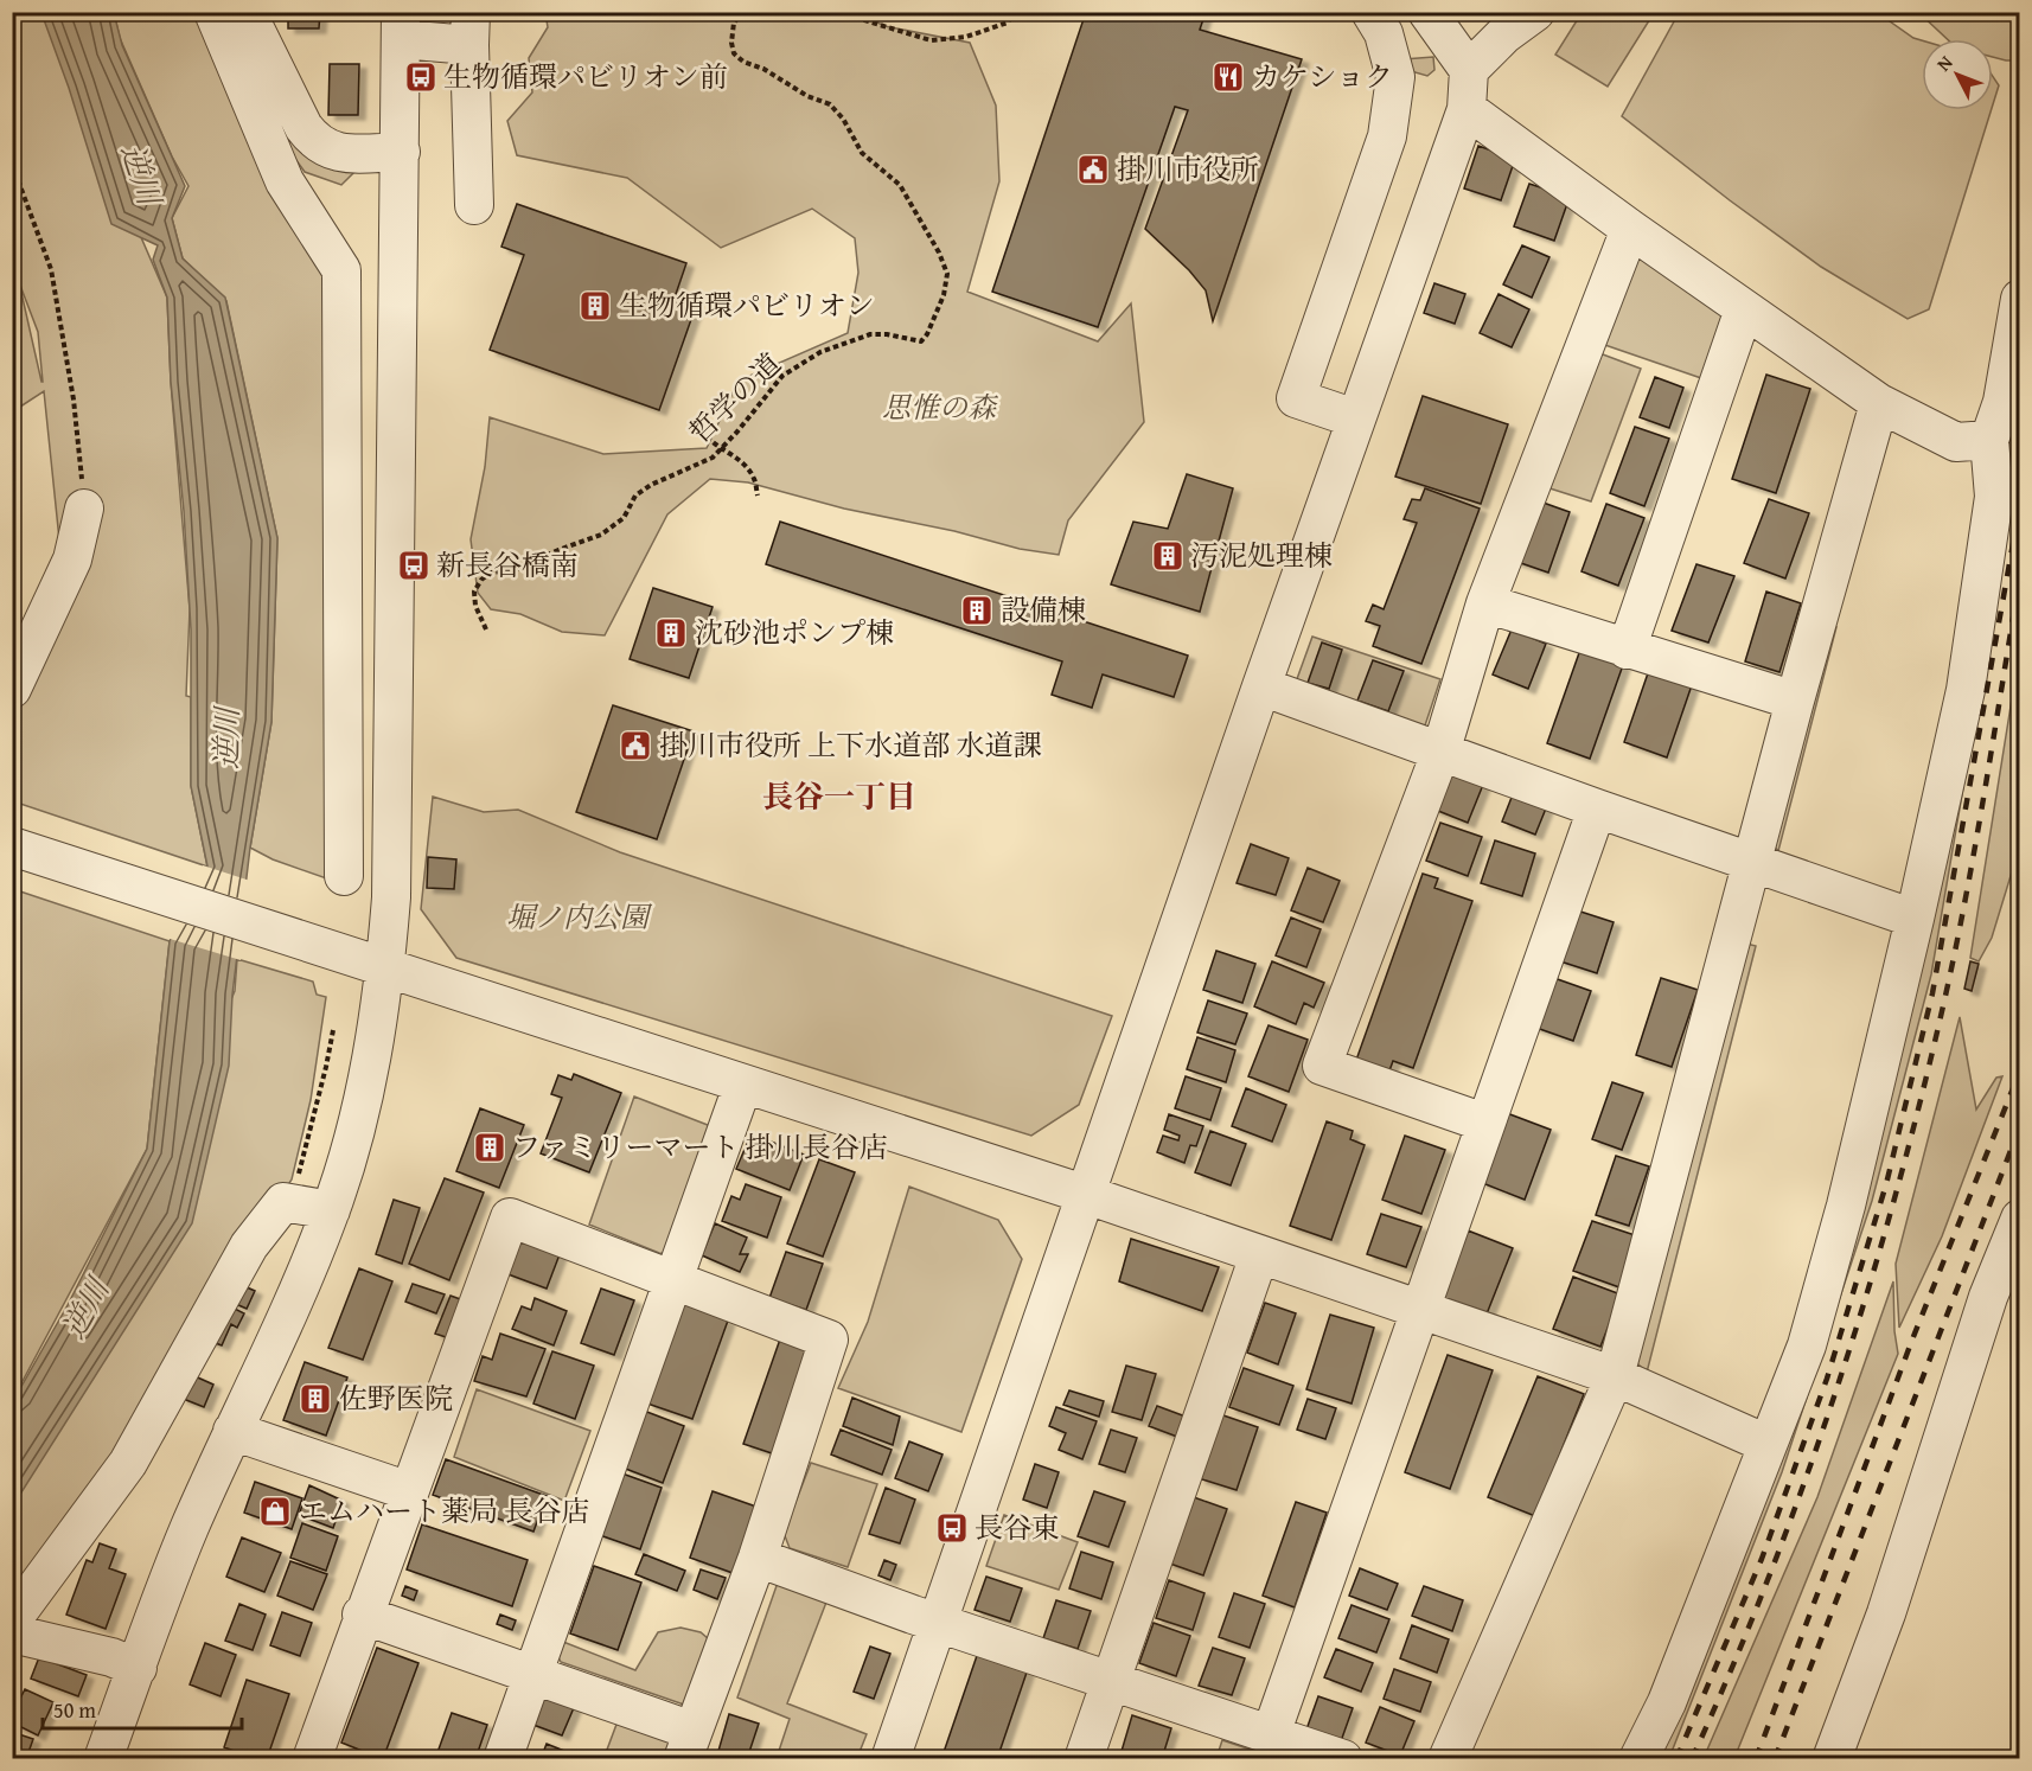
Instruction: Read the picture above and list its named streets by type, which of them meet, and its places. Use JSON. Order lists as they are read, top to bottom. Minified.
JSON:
{"streets":{"path":["哲学の道"]},"districts":["長谷一丁目"],"water":["逆川"],"parks":["思惟の森","堀ノ内公園"],"places":{"bus stop":["生物循環パビリオン前","新長谷橋南","長谷東"],"restaurant":["カケショク"],"public building":["掛川市役所","掛川市役所 上下水道部 水道課"],"building":["生物循環パビリオン","汚泥処理棟","設備棟","沈砂池ポンプ棟","ファミリーマート 掛川長谷店","佐野医院"],"shop":["エムハート薬局 長谷店"]},"scale_bar":"50 m","north":"top left"}
